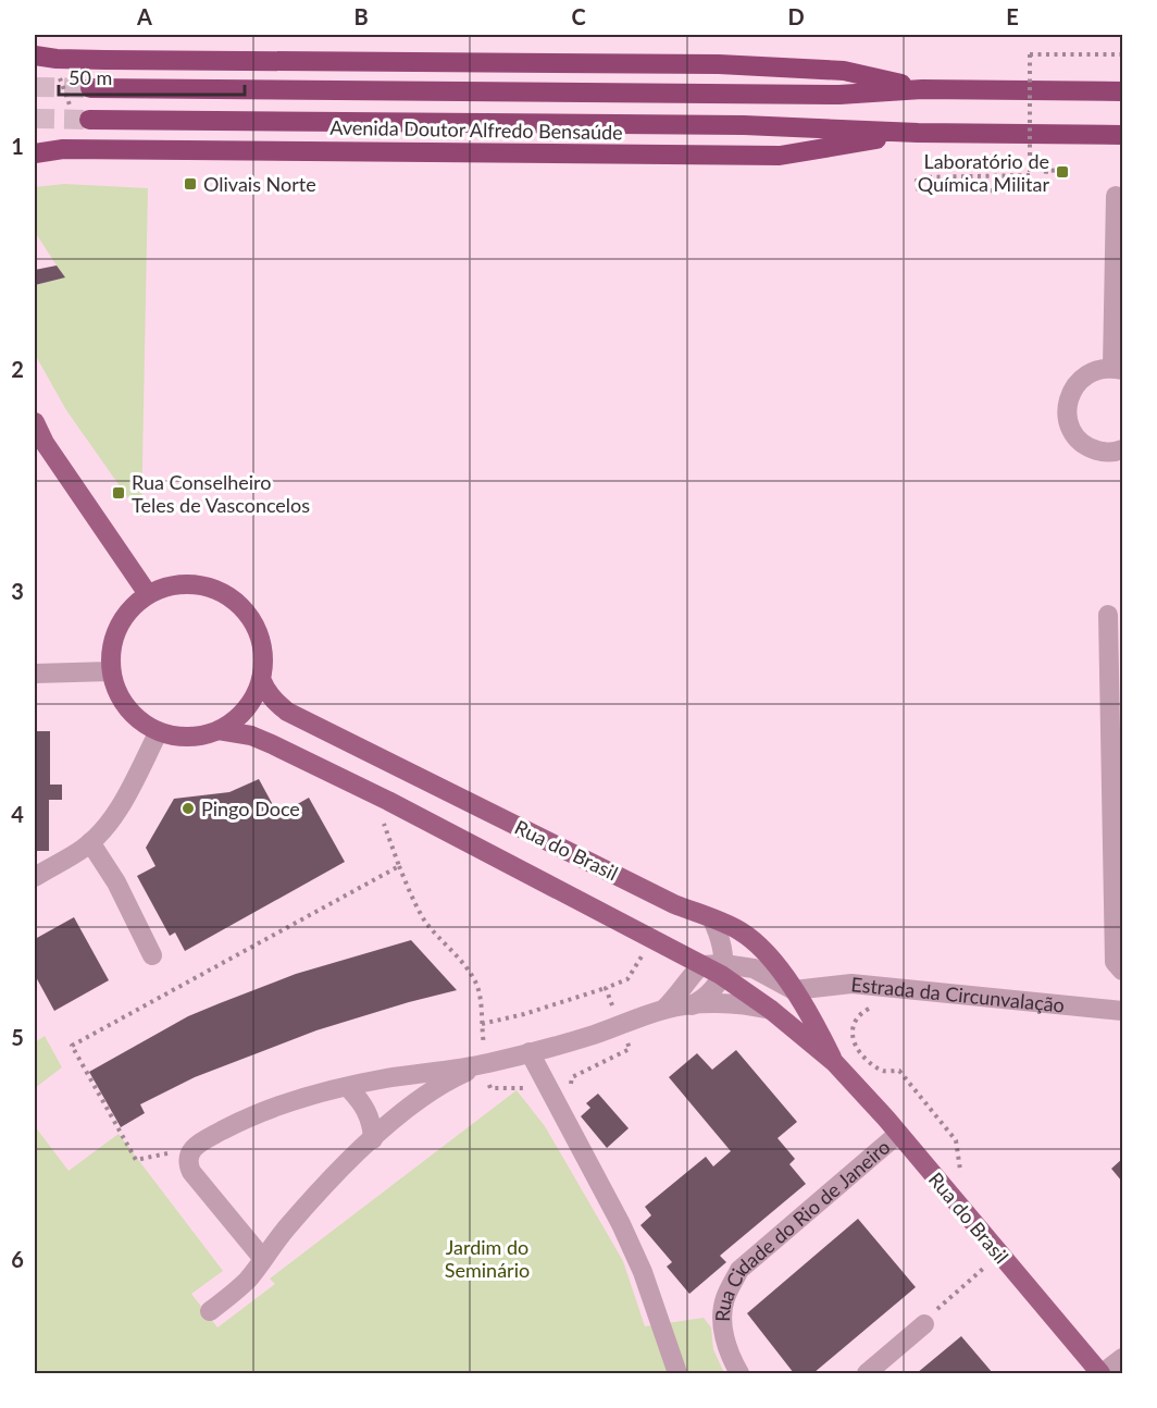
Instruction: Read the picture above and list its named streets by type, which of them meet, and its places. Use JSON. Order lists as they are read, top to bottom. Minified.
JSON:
{"streets":{"highway":["Avenida Doutor Alfredo Bensaúde"],"main road":["Rua do Brasil"],"street":["Estrada da Circunvalação","Rua Cidade do Rio de Janeiro"]},"crossings":[["Rua do Brasil","Estrada da Circunvalação"],["Rua do Brasil","Rua Cidade do Rio de Janeiro"]],"parks":["Jardim do Seminário"],"places":{"transit":["Laboratório de Química Militar","Olivais Norte","Rua Conselheiro Teles de Vasconcelos"],"other":["Pingo Doce"]},"scale_bar":"50 m","grid":{"columns":["A","B","C","D","E"],"rows":["1","2","3","4","5","6"]}}
